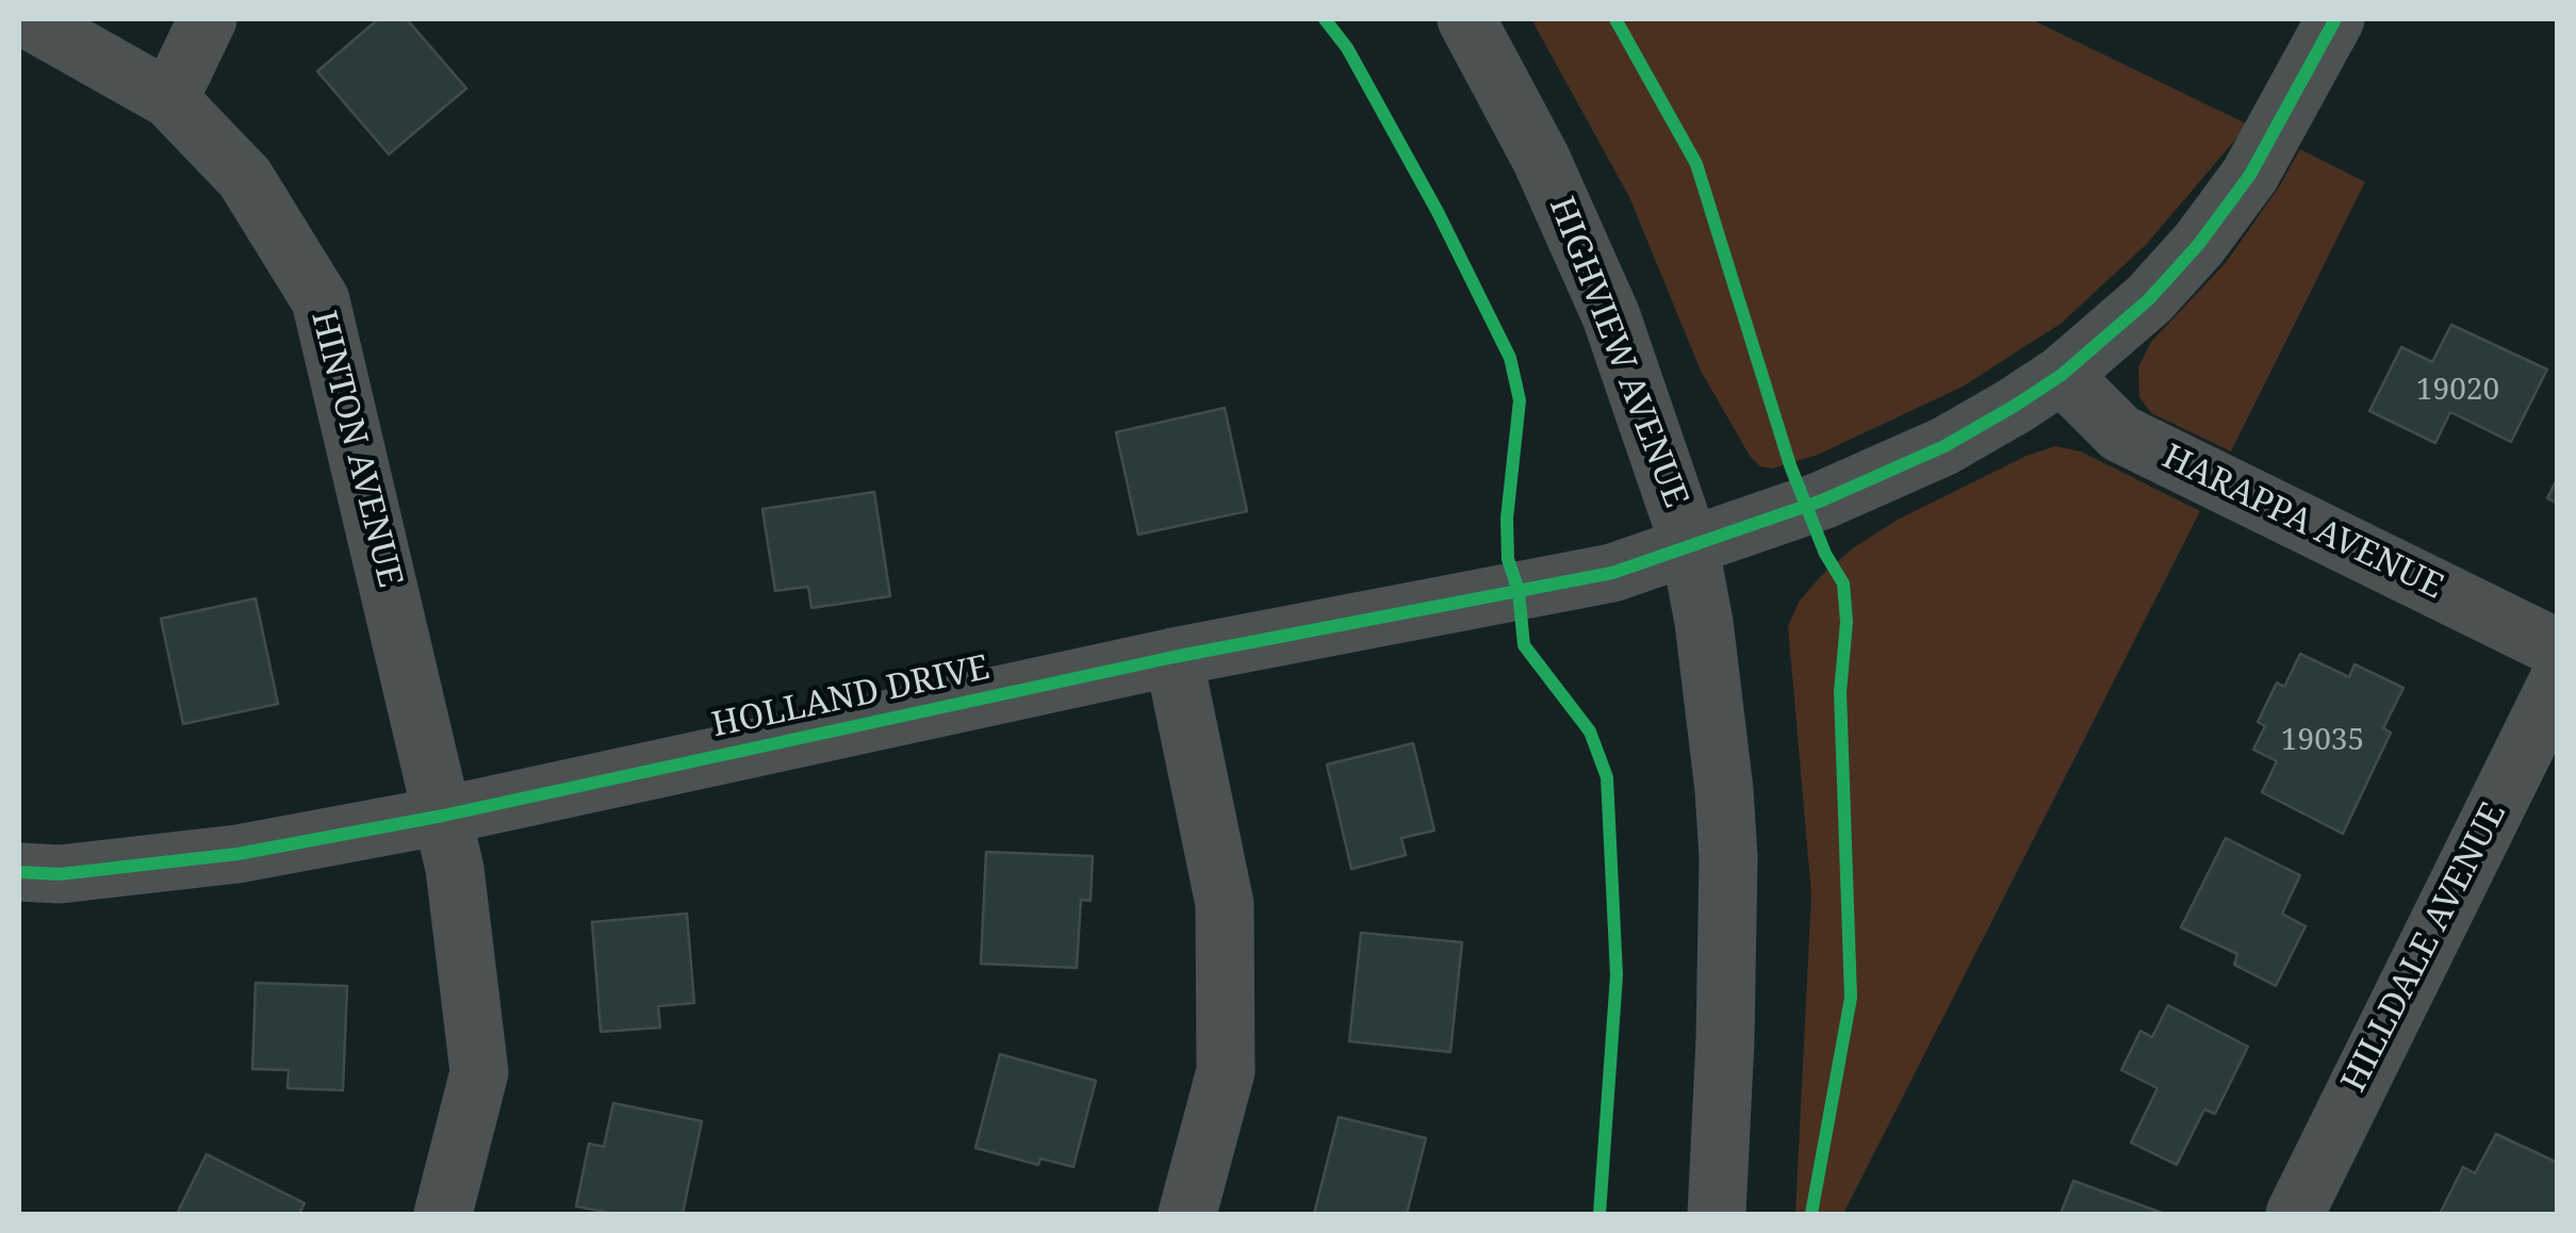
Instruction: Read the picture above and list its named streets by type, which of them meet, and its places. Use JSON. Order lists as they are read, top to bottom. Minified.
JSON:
{"streets":{"street":["HIGHVIEW AVENUE","HINTON AVENUE","HARAPPA AVENUE","HOLLAND DRIVE","HILLDALE AVENUE"]},"crossings":[["HIGHVIEW AVENUE","HOLLAND DRIVE"],["HINTON AVENUE","HOLLAND DRIVE"],["HARAPPA AVENUE","HOLLAND DRIVE"]],"house_numbers":["19020","19035"]}
